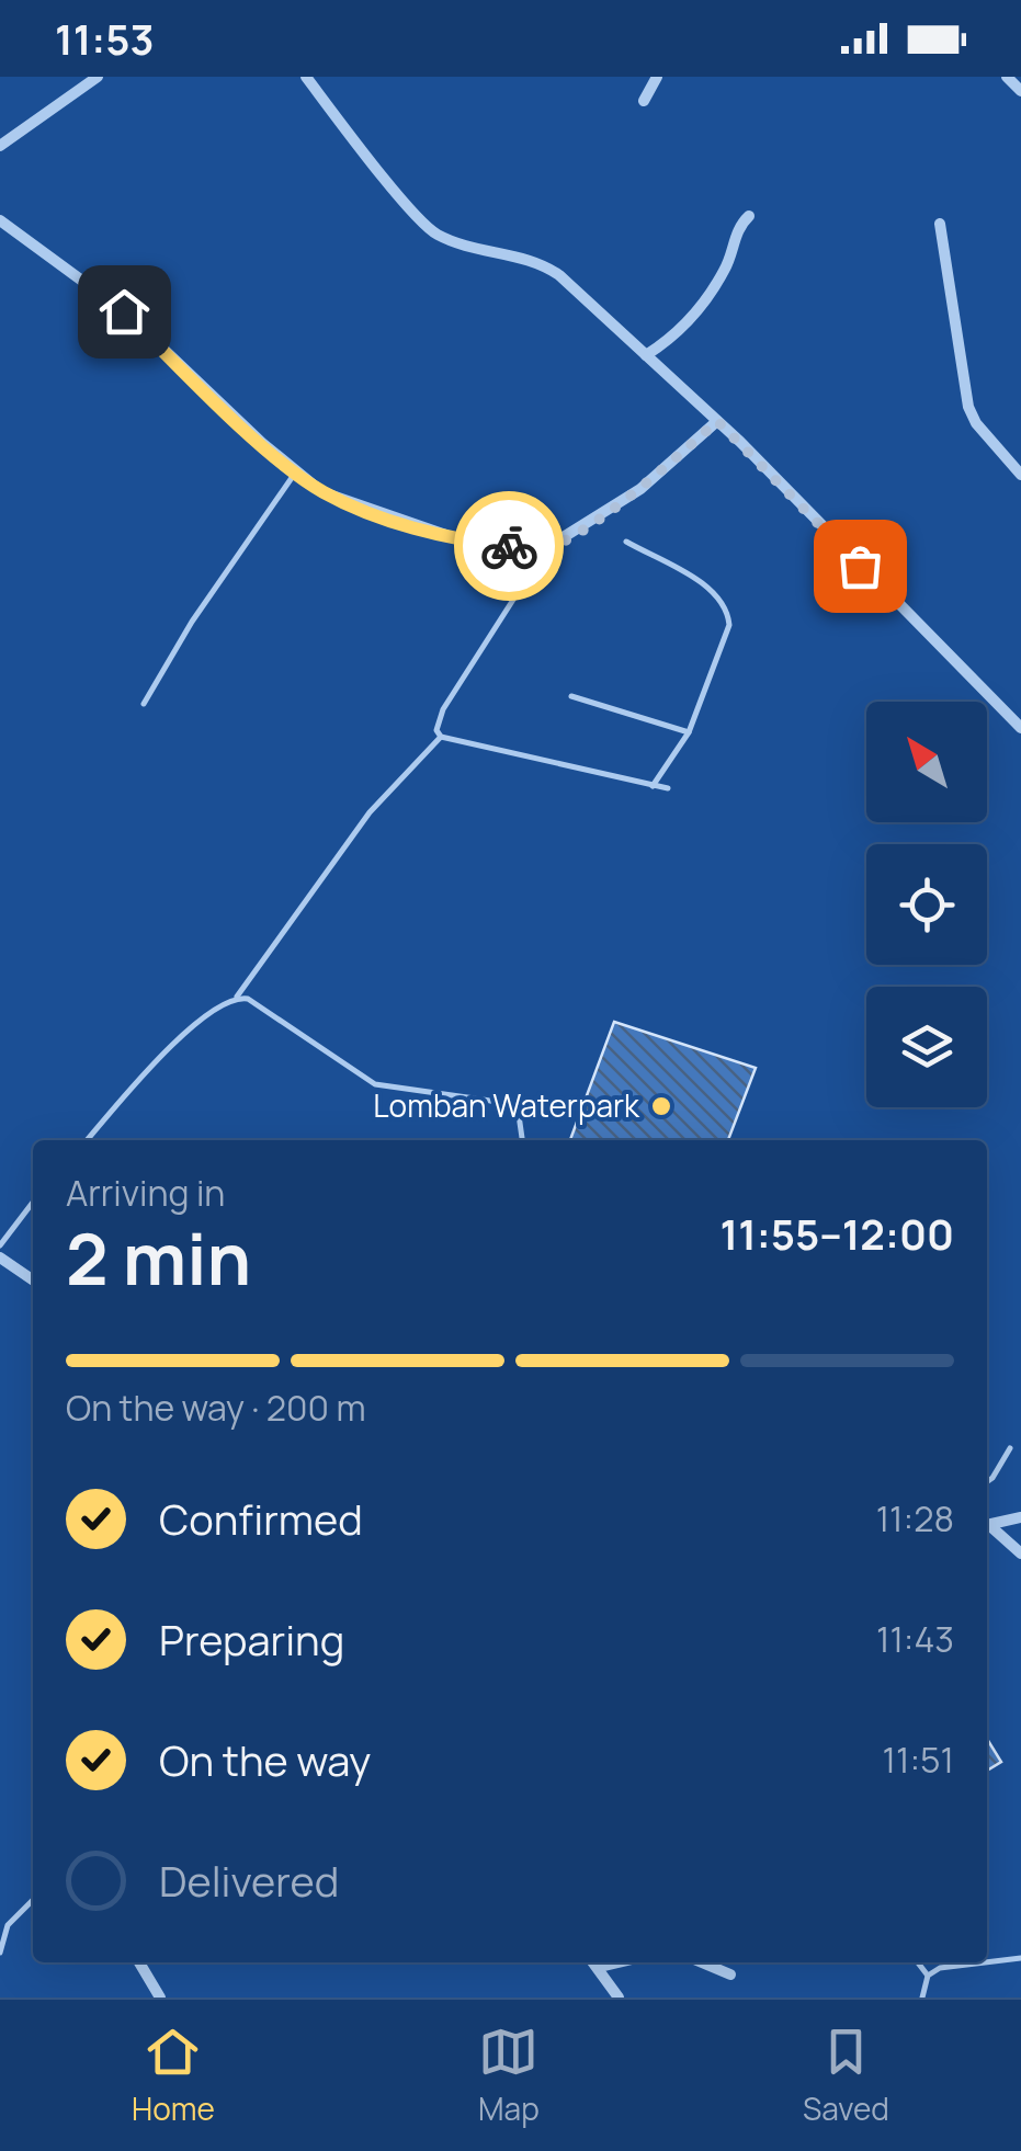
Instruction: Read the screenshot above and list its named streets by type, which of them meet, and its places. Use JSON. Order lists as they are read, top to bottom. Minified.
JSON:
{"places":["Lomban Waterpark"],"north":"top left","page":{"status":"11:53","heading":["2 min","Arriving in","11:55–12:00"],"bar":"On the way · 200 m","list":[["Confirmed","11:28"],["Preparing","11:43"],["On the way","11:51"],"Delivered"],"tabs":["Home","Map","Saved"]}}
